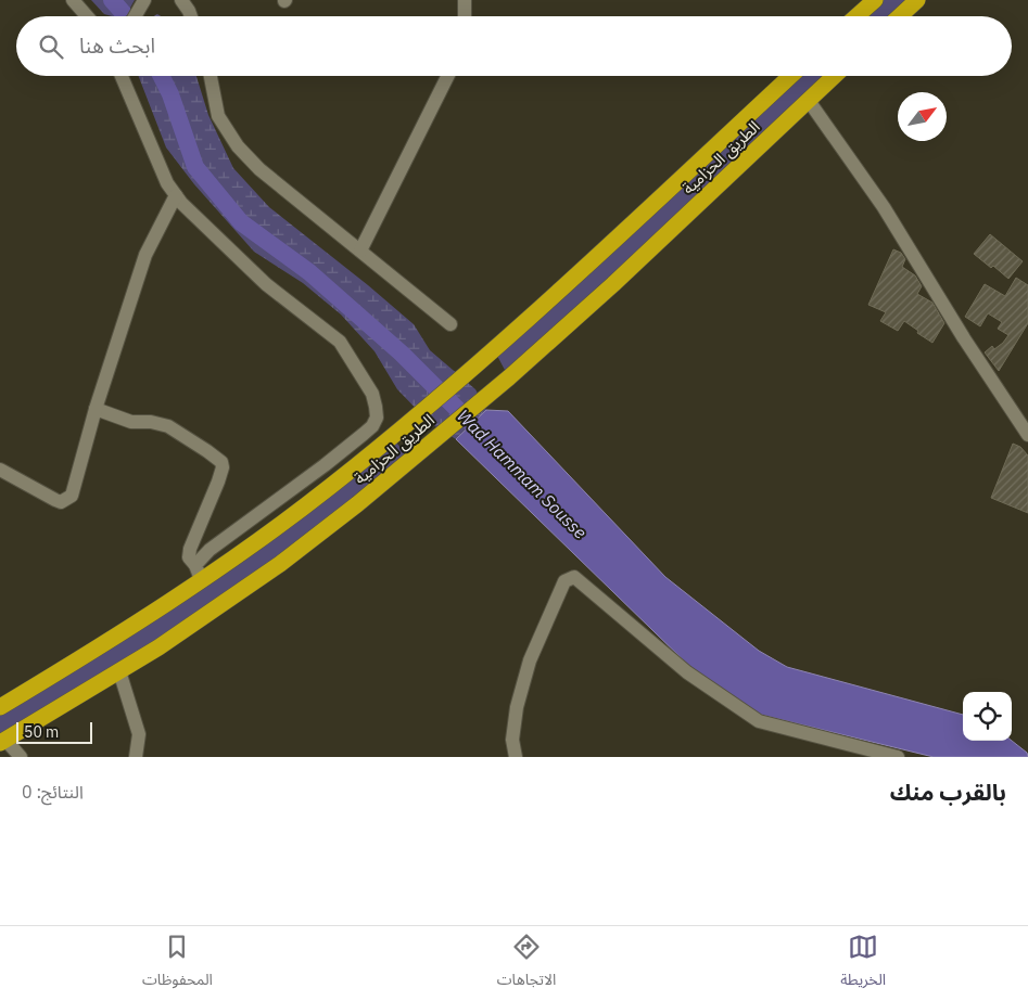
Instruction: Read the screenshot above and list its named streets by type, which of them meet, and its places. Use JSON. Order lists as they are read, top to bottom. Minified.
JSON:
{"streets":{"highway":["الطريق الحزامية"]},"water":["Wad Hammam Sousse"],"scale_bar":"50 m","north":"top right","page":{"search":"ابحث هنا","scale":"50 m","heading":["بالقرب منك","النتائج: 0"],"nav":["الخريطة","الاتجاهات","المحفوظات"]}}
